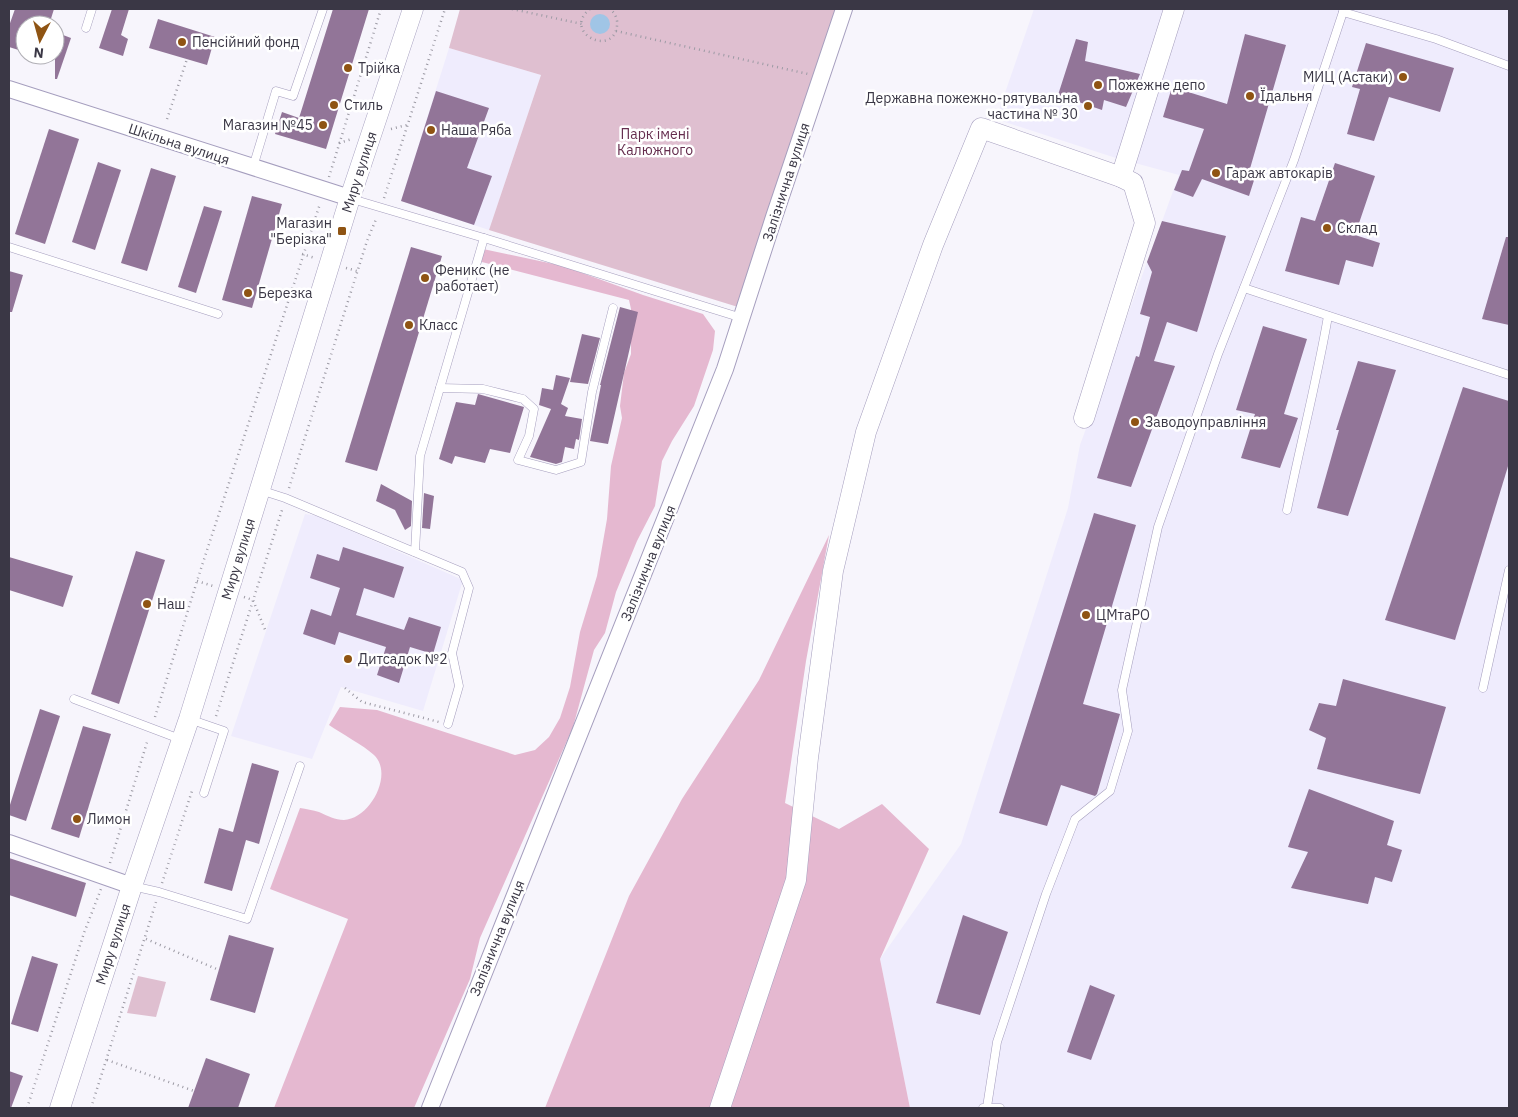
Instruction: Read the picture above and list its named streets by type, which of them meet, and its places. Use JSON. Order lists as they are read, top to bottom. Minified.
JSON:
{"streets":{"street":["Шкільна вулиця","Миру вулиця","Залізнична вулиця"]},"crossings":[["Шкільна вулиця","Миру вулиця"]],"parks":["Парк імені Калюжного"],"places":{"other":["Пенсійний фонд","Трійка","МИЦ (Астаки)","Пожежне депо","Їдальня","Стиль","Державна пожежно-рятувальна частина № 30","Магазин №45","Наша Ряба","Гараж автокарів","Склад","Феникс (не работает)","Березка","Класс","Заводоуправління","Наш","ЦМтаРО","Дитсадок №2","Лимон"],"transit":["Магазин \"Берізка\""]},"north":"bottom"}
